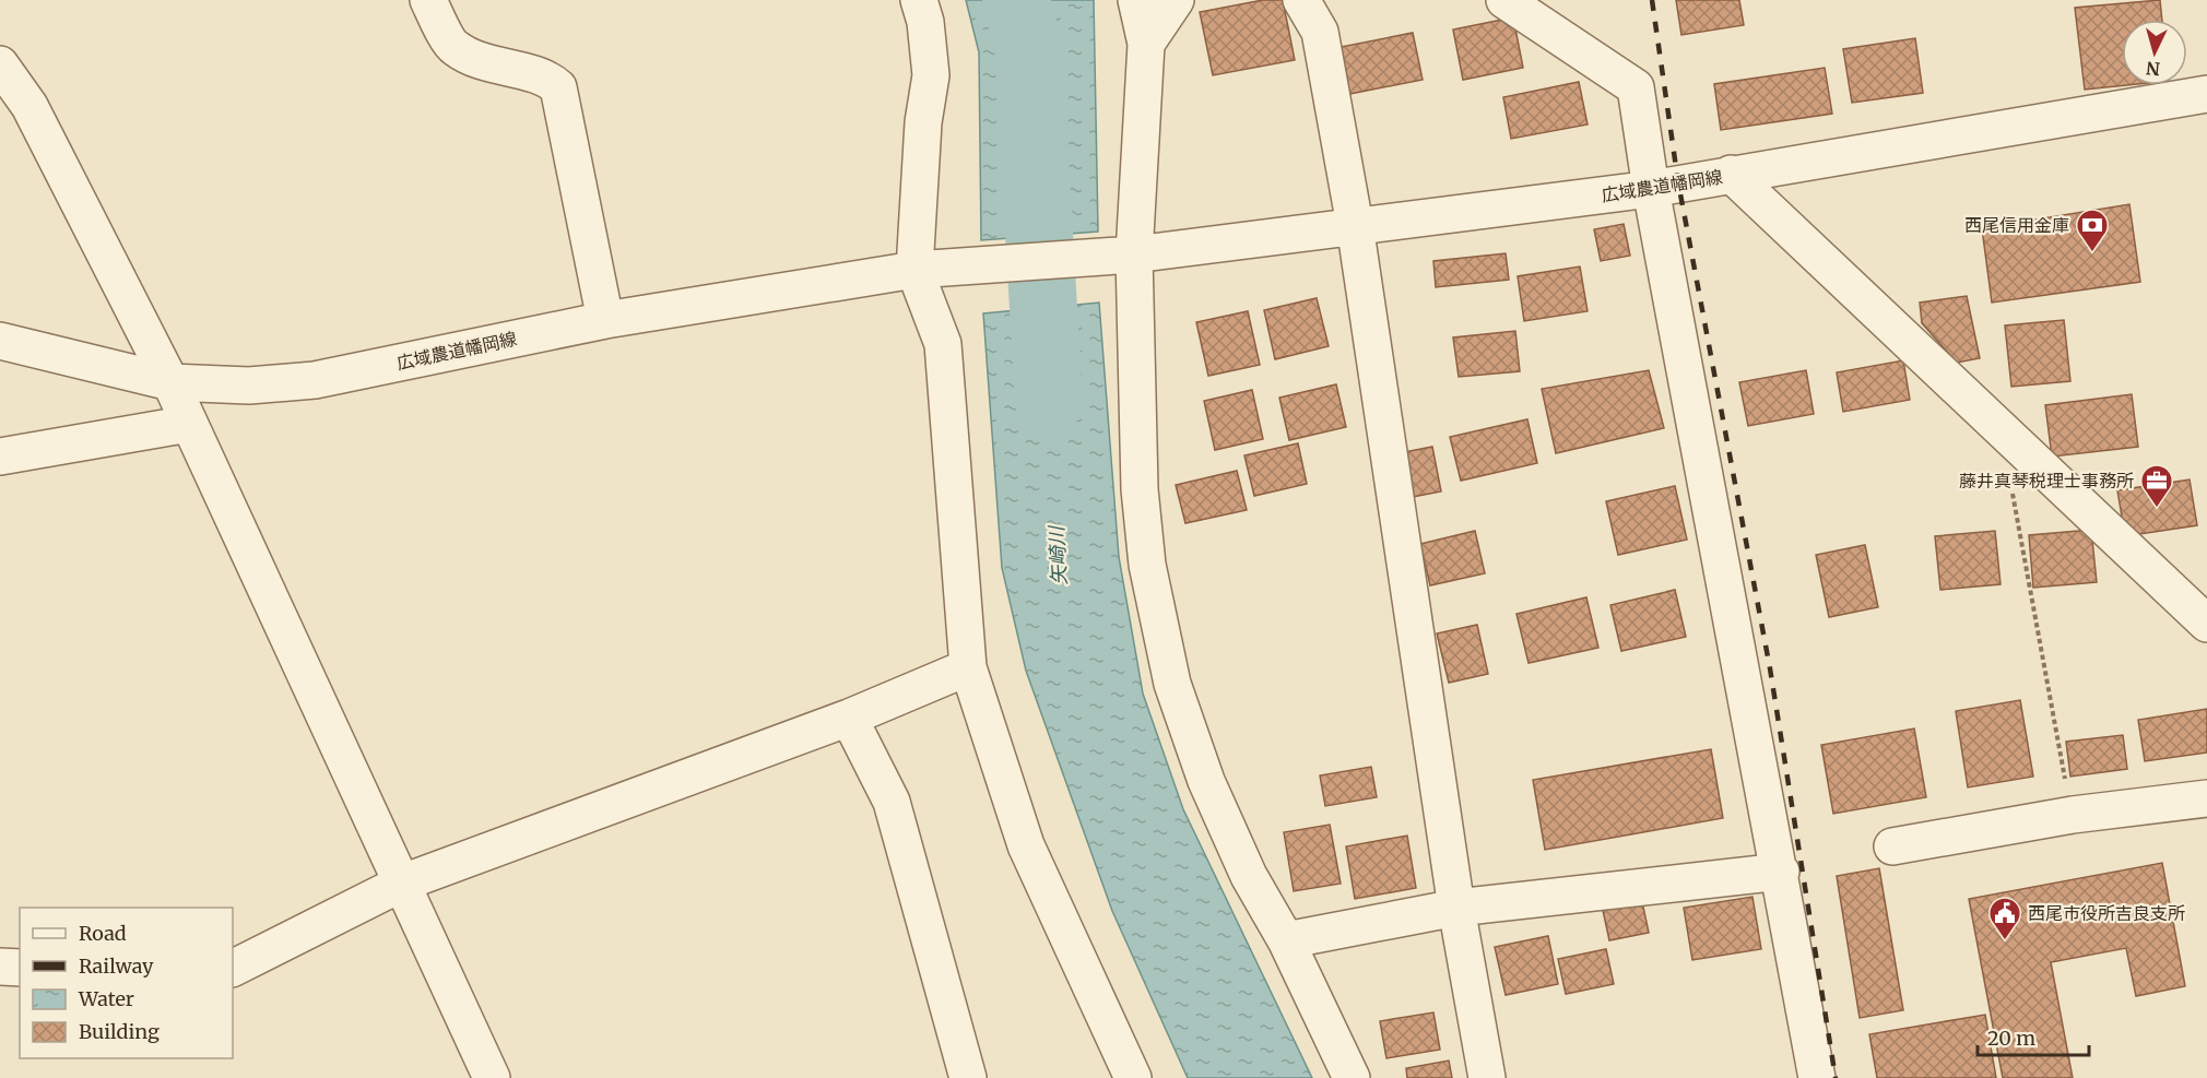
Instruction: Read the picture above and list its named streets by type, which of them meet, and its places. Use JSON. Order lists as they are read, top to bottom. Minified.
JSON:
{"streets":{"street":["広域農道幡岡線"]},"water":["矢崎川"],"places":{"bank":["西尾信用金庫"],"office":["藤井真琴税理士事務所"],"public building":["西尾市役所吉良支所"]},"legend":["Road","Railway","Water","Building"],"scale_bar":"20 m","north":"bottom"}
